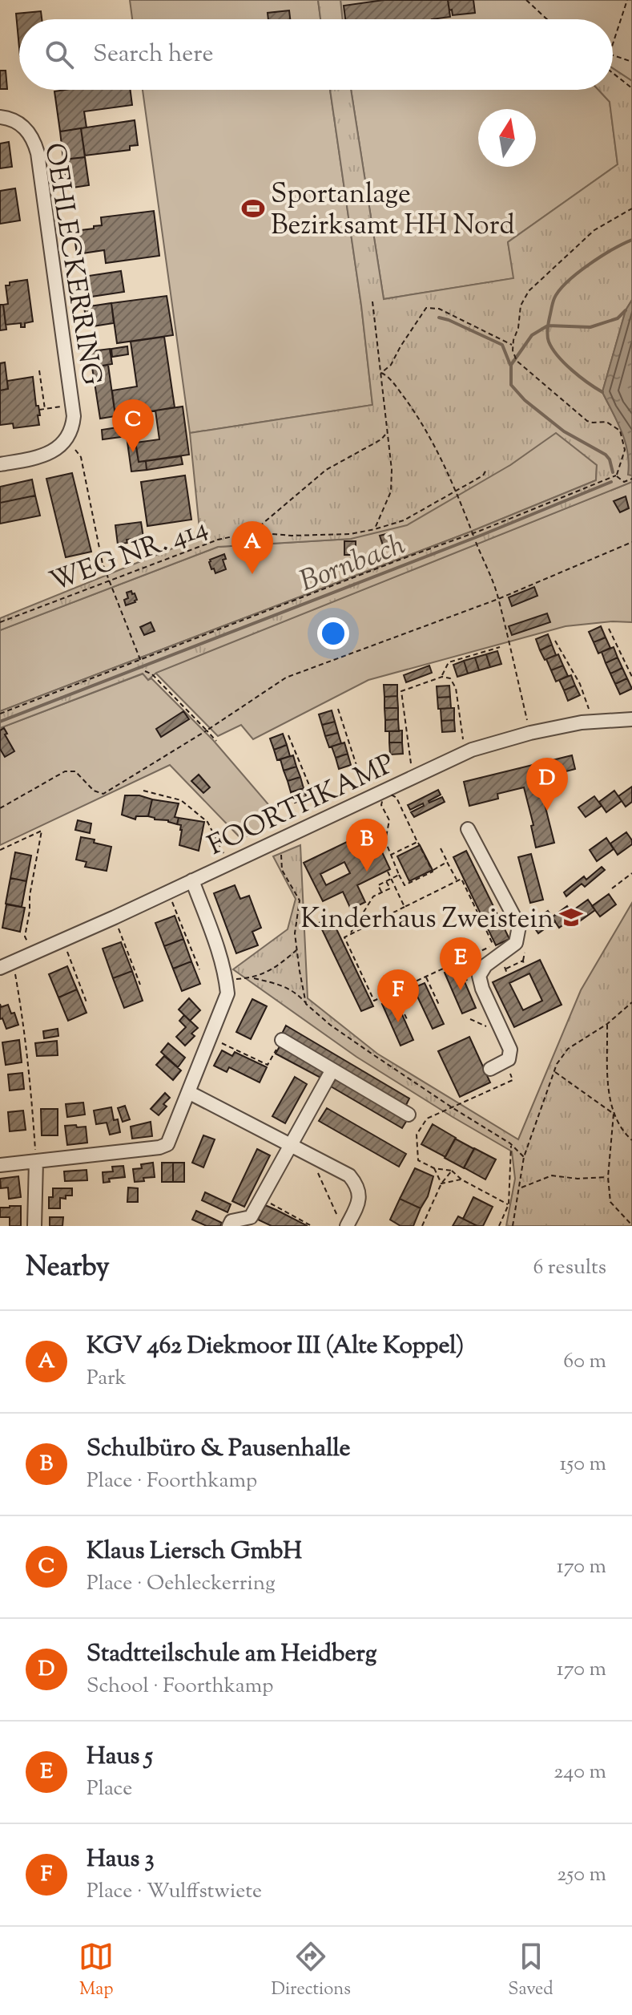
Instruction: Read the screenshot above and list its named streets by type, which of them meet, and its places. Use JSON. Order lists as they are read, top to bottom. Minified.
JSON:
{"streets":{"street":["OEHLECKERRING","FOORTHKAMP"],"path":["WEG NR. 414"]},"water":["Bornbach"],"places":{"sports":["Sportanlage Bezirksamt HH Nord"],"school or university":["Kinderhaus Zweistein"]},"north":"top","page":{"search":"Search here","pins":["C","A","D","B","E","F"],"heading":["Nearby","6 results"],"list":[{"mark":"A","name":"KGV 462 Diekmoor III (Alte Koppel)","note":"Park","value":"60 m"},{"mark":"B","name":"Schulbüro & Pausenhalle","note":"Place · Foorthkamp","value":"150 m"},{"mark":"C","name":"Klaus Liersch GmbH","note":"Place · Oehleckerring","value":"170 m"},{"mark":"D","name":"Stadtteilschule am Heidberg","note":"School · Foorthkamp","value":"170 m"},{"mark":"E","name":"Haus 5","note":"Place","value":"240 m"},{"mark":"F","name":"Haus 3","note":"Place · Wulffstwiete","value":"250 m"}],"nav":["Map","Directions","Saved"]}}
